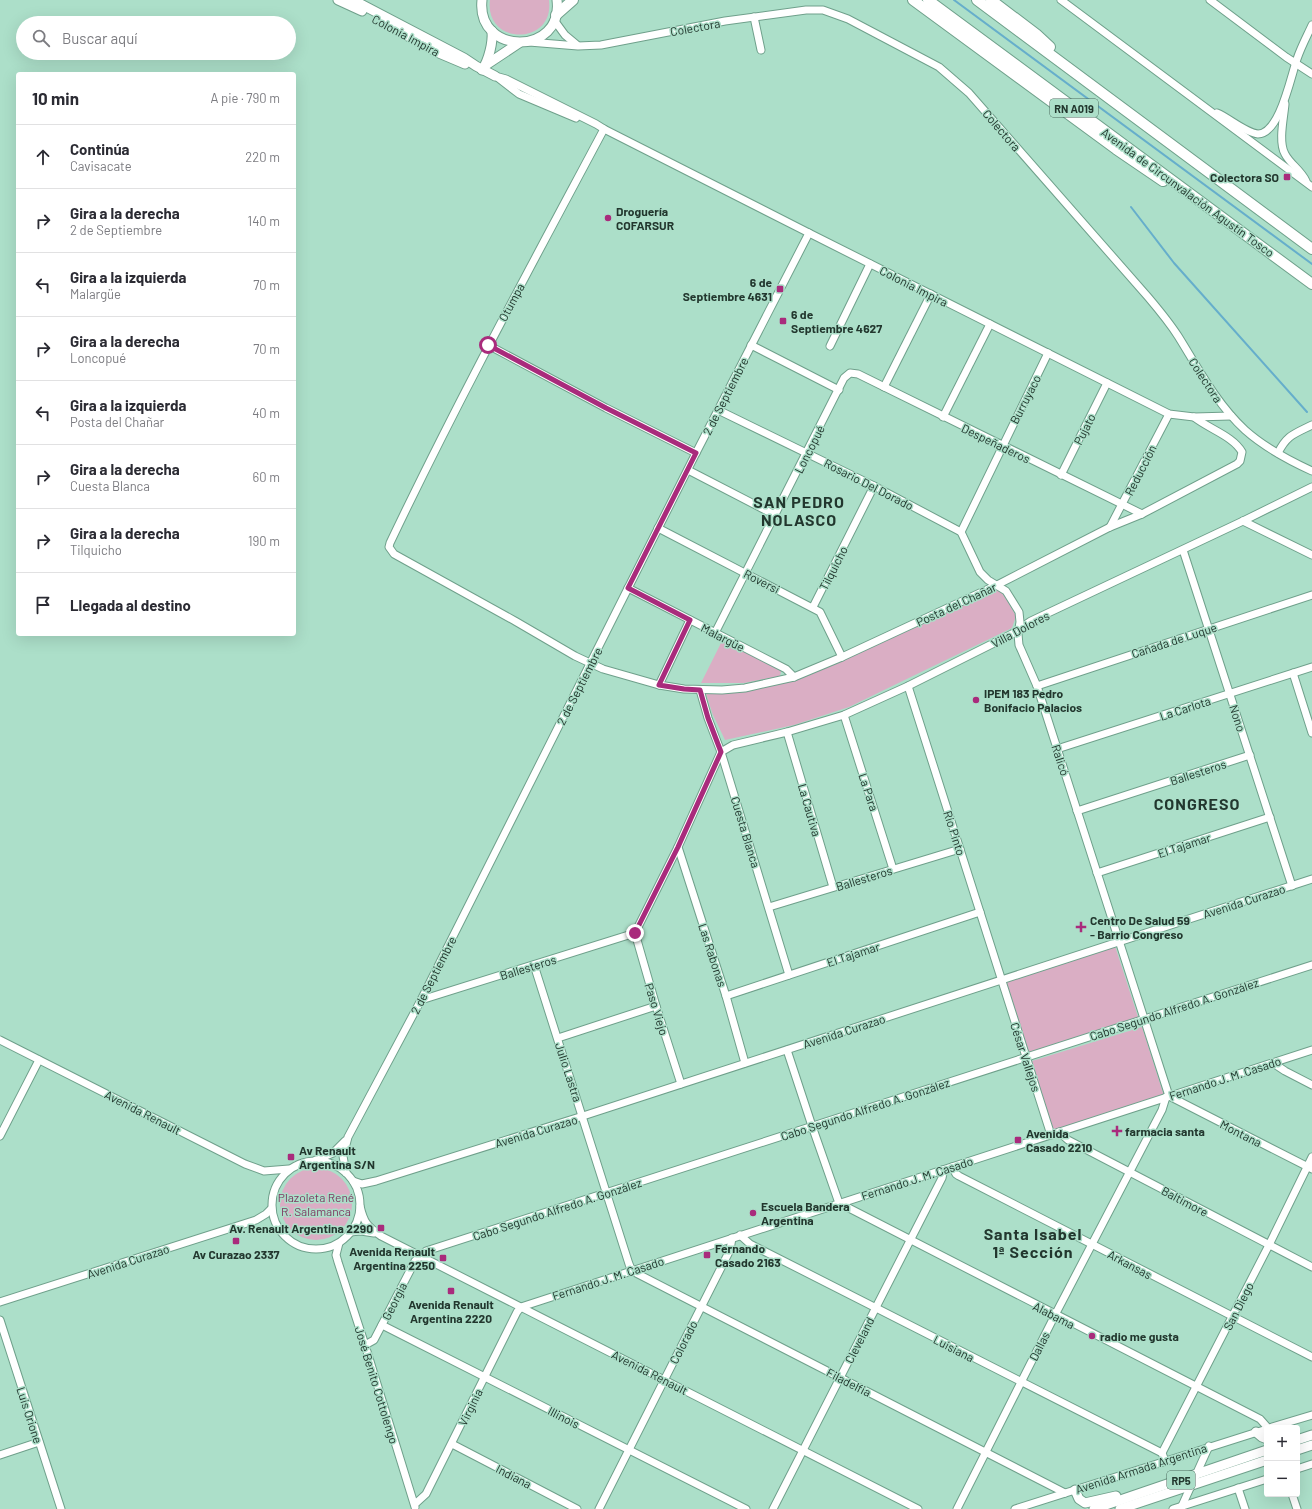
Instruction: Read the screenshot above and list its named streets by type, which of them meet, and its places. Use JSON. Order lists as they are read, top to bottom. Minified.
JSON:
{"streets":{"highway":["RN A019","Avenida de Circunvalación Agustín Tosco"],"main road":["Colonia Impira","Avenida Armada Argentina","RP5"],"street":["Colectora","Otumpa","2 de Septiembre","Burruyaco","Pujato","Despeñaderos","Loncopué","Reducción","Rosario Del Dorado","Tilquicho","Roversi","Posta del Chañar","Villa Dolores","Malargüe","Cañada de Luque","La Carlota","Nono","Ralicó","Ballesteros","La Para","La Cautiva","Cuesta Blanca","Río Pinto","El Tajamar","Avenida Curazao","Las Rabonas","Paso Viejo","Cabo Segundo Alfredo A. González","César Vallejos","Julio Lastra","Fernando J. M. Casado","Avenida Renault","Montana","Baltimore","Arkansas","Georgia","San Diego","Alabama","Cleveland","Colorado","Dallas","Luisiana","Filadelfia","José Benito Cottolengo","Virginia","Luis Orione","Illinois","Indiana"]},"crossings":[["Colectora","Colonia Impira"],["Colonia Impira","Otumpa"],["Colonia Impira","2 de Septiembre"],["Colonia Impira","Burruyaco"],["Colonia Impira","Pujato"],["Colonia Impira","Reducción"],["Colonia Impira","Posta del Chañar"],["Otumpa","Posta del Chañar"],["2 de Septiembre","Rosario Del Dorado"],["2 de Septiembre","Roversi"],["2 de Septiembre","Posta del Chañar"],["2 de Septiembre","Malargüe"],["2 de Septiembre","Ballesteros"],["2 de Septiembre","Avenida Curazao"],["2 de Septiembre","Avenida Renault"],["2 de Septiembre","José Benito Cottolengo"],["Burruyaco","Despeñaderos"],["Burruyaco","Rosario Del Dorado"],["Pujato","Despeñaderos"],["Despeñaderos","Loncopué"],["Despeñaderos","Reducción"],["Despeñaderos","Posta del Chañar"],["Loncopué","Rosario Del Dorado"],["Loncopué","Roversi"],["Loncopué","Malargüe"],["Reducción","Posta del Chañar"],["Rosario Del Dorado","Tilquicho"],["Tilquicho","Roversi"],["Roversi","Posta del Chañar"],["Posta del Chañar","Malargüe"],["Posta del Chañar","Ralicó"],["Posta del Chañar","Cuesta Blanca"],["Villa Dolores","Nono"],["Villa Dolores","Ralicó"],["Villa Dolores","La Para"],["Villa Dolores","La Cautiva"],["Villa Dolores","Cuesta Blanca"],["Villa Dolores","Río Pinto"],["Cañada de Luque","Nono"],["Cañada de Luque","Ralicó"],["La Carlota","Nono"],["La Carlota","Ralicó"],["Nono","Ballesteros"],["Nono","El Tajamar"],["Nono","Avenida Curazao"],["Ralicó","Ballesteros"],["Ralicó","El Tajamar"],["Ralicó","Avenida Curazao"],["Ralicó","Cabo Segundo Alfredo A. González"],["Ralicó","Fernando J. M. Casado"],["Ralicó","Montana"],["Ralicó","Dallas"],["Ballesteros","La Para"],["Ballesteros","La Cautiva"],["Ballesteros","Cuesta Blanca"],["Ballesteros","Río Pinto"],["Ballesteros","Paso Viejo"],["Ballesteros","Julio Lastra"],["Cuesta Blanca","El Tajamar"],["Río Pinto","El Tajamar"],["Río Pinto","Avenida Curazao"],["Río Pinto","César Vallejos"],["El Tajamar","Las Rabonas"],["Avenida Curazao","Las Rabonas"],["Avenida Curazao","Paso Viejo"],["Avenida Curazao","César Vallejos"],["Avenida Curazao","Julio Lastra"],["Avenida Curazao","Avenida Renault"],["Avenida Curazao","José Benito Cottolengo"],["Cabo Segundo Alfredo A. González","César Vallejos"],["Cabo Segundo Alfredo A. González","Julio Lastra"],["Cabo Segundo Alfredo A. González","Avenida Renault"],["Cabo Segundo Alfredo A. González","Georgia"],["César Vallejos","Fernando J. M. Casado"],["Julio Lastra","Fernando J. M. Casado"],["Julio Lastra","Filadelfia"],["Fernando J. M. Casado","Avenida Renault"],["Fernando J. M. Casado","Montana"],["Fernando J. M. Casado","Baltimore"],["Fernando J. M. Casado","Arkansas"],["Fernando J. M. Casado","Alabama"],["Fernando J. M. Casado","Cleveland"],["Fernando J. M. Casado","Colorado"],["Fernando J. M. Casado","Dallas"],["Fernando J. M. Casado","Luisiana"],["Fernando J. M. Casado","Filadelfia"],["Fernando J. M. Casado","Virginia"],["Avenida Renault","Georgia"],["Avenida Renault","Cleveland"],["Avenida Renault","Colorado"],["Avenida Renault","José Benito Cottolengo"],["Avenida Renault","Virginia"],["Montana","San Diego"],["Montana","Dallas"],["Baltimore","San Diego"],["Baltimore","Dallas"],["Arkansas","San Diego"],["Arkansas","Dallas"],["Georgia","José Benito Cottolengo"],["Georgia","Illinois"],["San Diego","Alabama"],["San Diego","Luisiana"],["Alabama","Cleveland"],["Alabama","Dallas"],["Cleveland","Luisiana"],["Cleveland","Filadelfia"],["Colorado","Filadelfia"],["Colorado","Illinois"],["Dallas","Luisiana"],["Dallas","Filadelfia"],["Filadelfia","Avenida Armada Argentina"],["José Benito Cottolengo","Virginia"],["Virginia","Illinois"],["Virginia","Indiana"]],"districts":["SAN PEDRO NOLASCO","CONGRESO","Santa Isabel 1ª Sección"],"parks":["Plazoleta René R. Salamanca"],"places":{"transit":["Colectora SO","6 de Septiembre 4631","6 de Septiembre 4627","Avenida Casado 2210","Av Renault Argentina S/N","Av. Renault Argentina 2290","Av Curazao 2337","Fernando Casado 2163","Avenida Renault Argentina 2250","Avenida Renault Argentina 2220"],"other":["Droguería COFARSUR","IPEM 183 Pedro Bonifacio Palacios","Escuela Bandera Argentina","radio me gusta"],"health":["Centro De Salud 59 - Barrio Congreso","farmacia santa"]},"page":{"search":"Buscar aquí","heading":["10 min","A pie · 790 m"],"list":[["Continúa","Cavisacate","220 m"],["Gira a la derecha","2 de Septiembre","140 m"],["Gira a la izquierda","Malargüe","70 m"],["Gira a la derecha","Loncopué","70 m"],["Gira a la izquierda","Posta del Chañar","40 m"],["Gira a la derecha","Cuesta Blanca","60 m"],["Gira a la derecha","Tilquicho","190 m"],"Llegada al destino"],"map_buttons":["+","−"]}}
